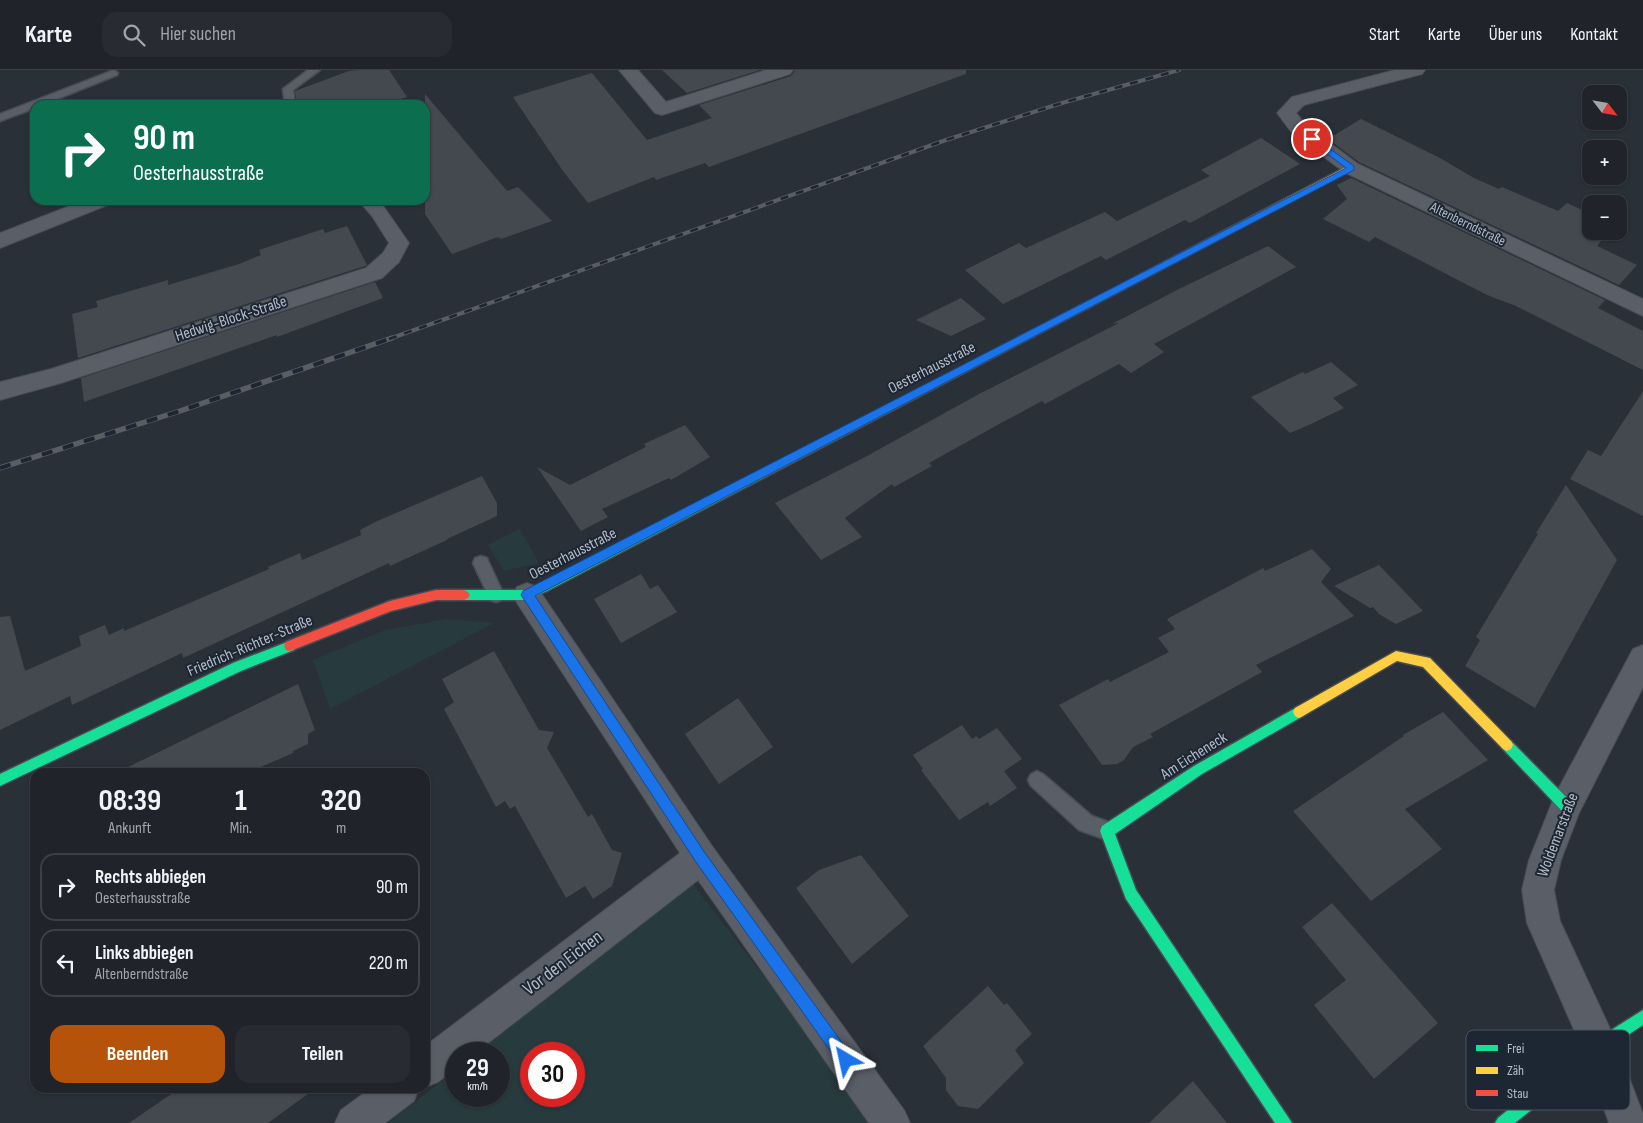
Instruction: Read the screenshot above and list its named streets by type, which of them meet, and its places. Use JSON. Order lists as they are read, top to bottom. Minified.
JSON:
{"streets":{"street":["Altenberndstraße","Hedwig-Block-Straße","Oesterhausstraße","Friedrich-Richter-Straße","Am Eicheneck","Woldemarstraße","Vor den Eichen"]},"crossings":[["Altenberndstraße","Oesterhausstraße"],["Oesterhausstraße","Friedrich-Richter-Straße"],["Am Eicheneck","Woldemarstraße"]],"legend":["Frei","Zäh","Stau"],"north":"bottom right","page":{"header":"Karte","search":"Hier suchen","nav":["Start","Karte","Über uns","Kontakt"],"map_buttons":["+","−"],"turn":["90 m","Oesterhausstraße"],"eta":["08:39","Ankunft","1","Min.","320","m"],"list":[{"name":"Rechts abbiegen","note":"Oesterhausstraße","value":"90 m"},{"name":"Links abbiegen","note":"Altenberndstraße","value":"220 m"}],"buttons":["Beenden","Teilen"],"speed":"29 km/h","limit":"30"}}
